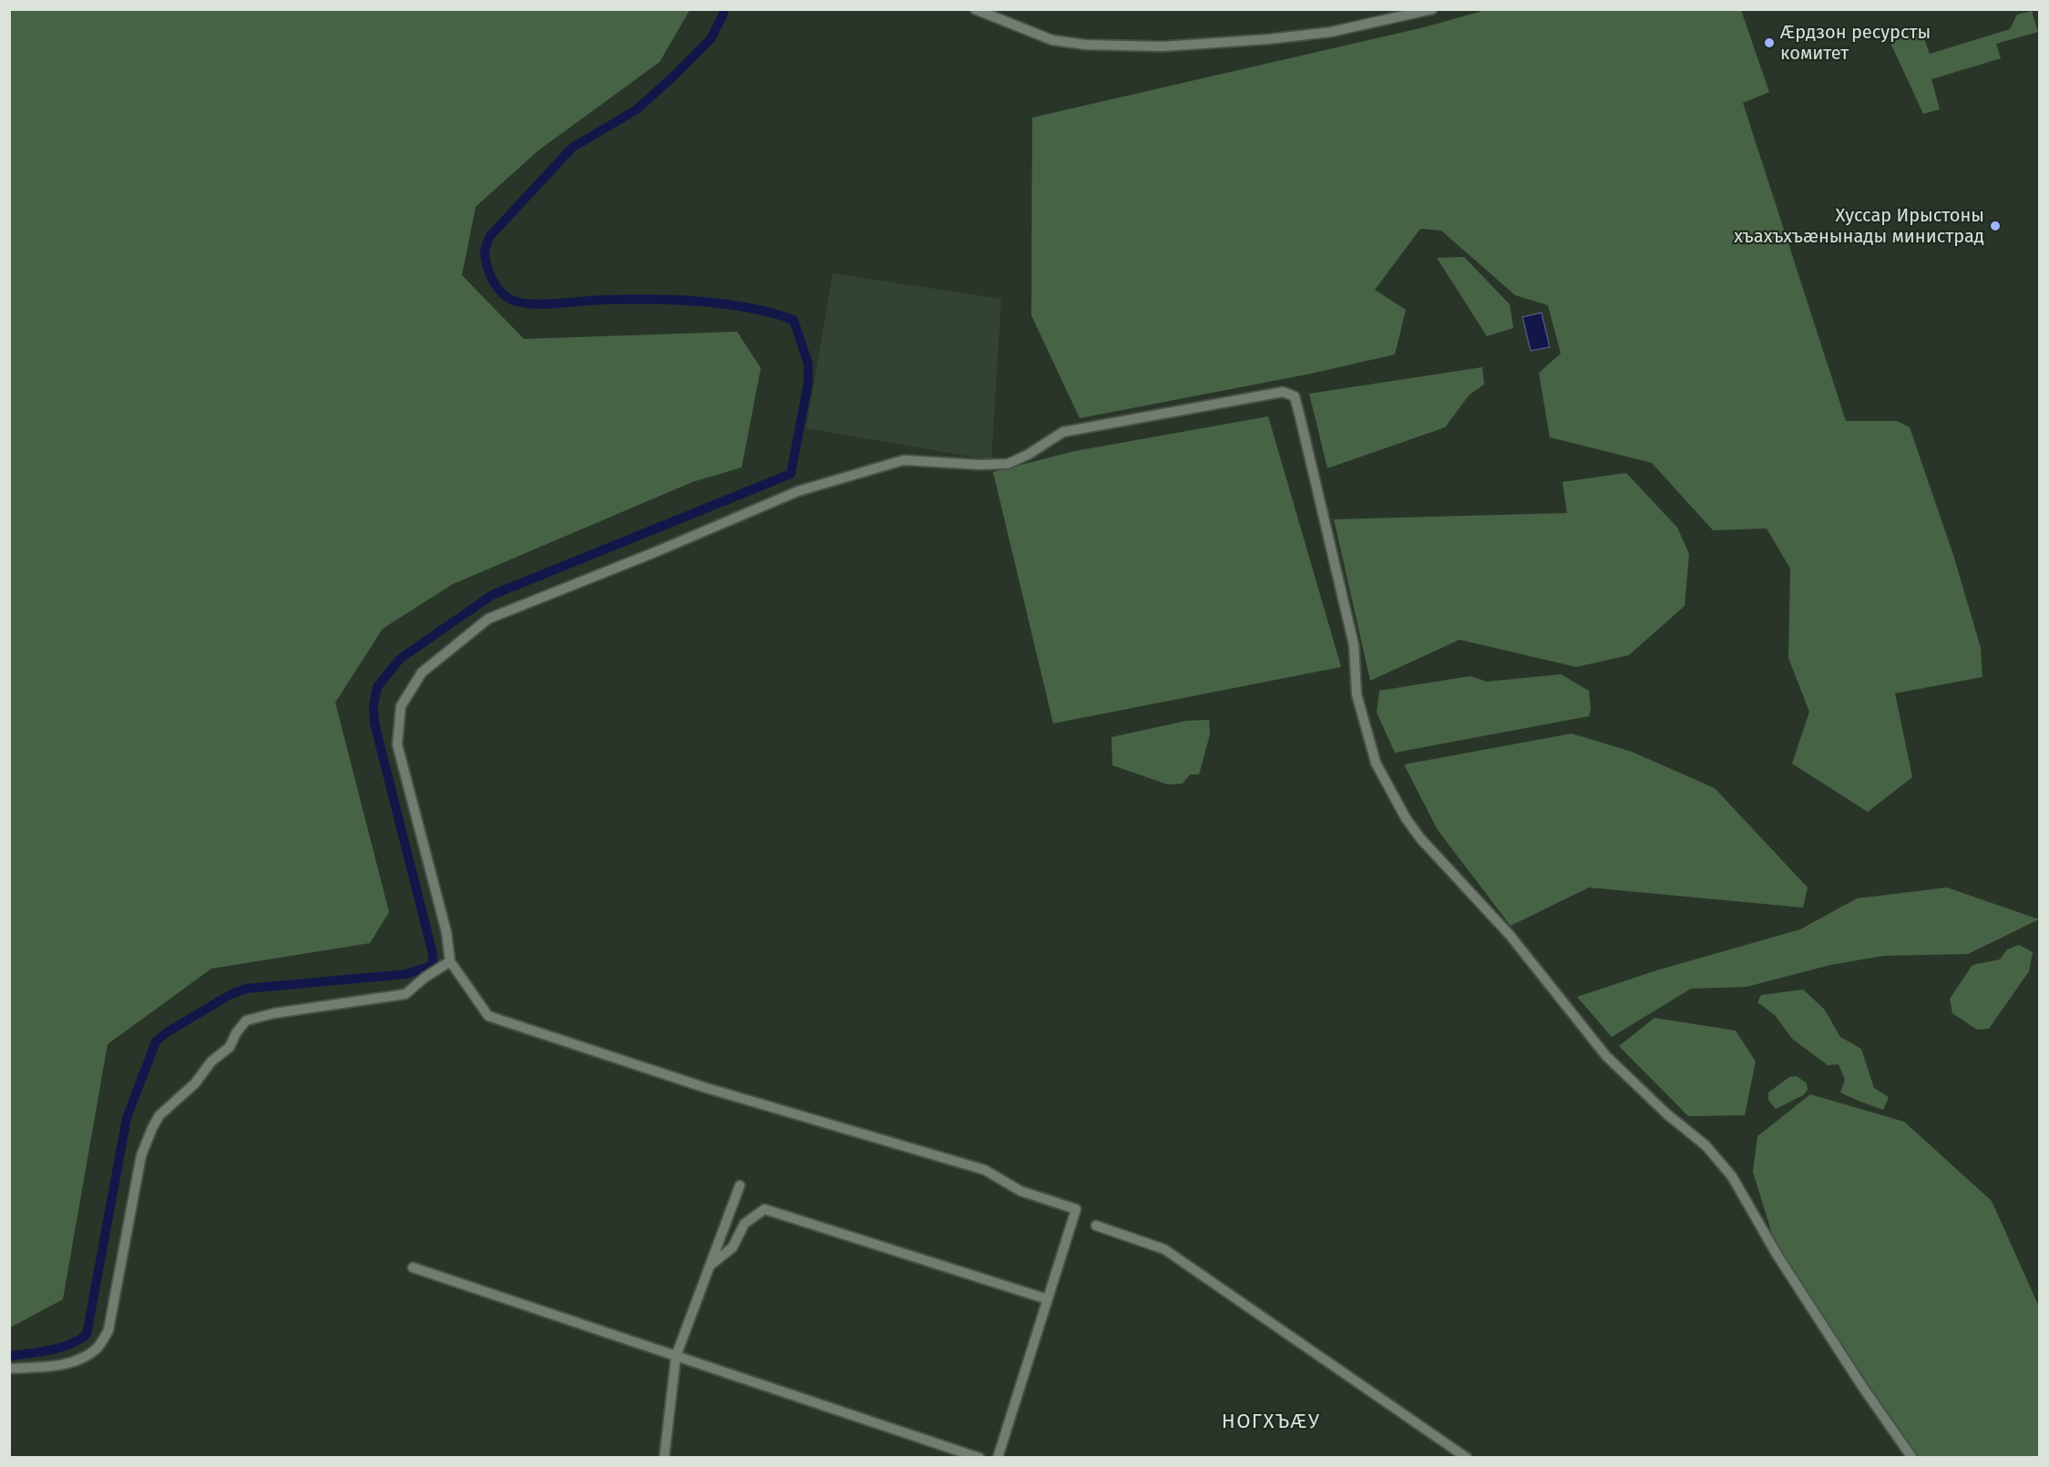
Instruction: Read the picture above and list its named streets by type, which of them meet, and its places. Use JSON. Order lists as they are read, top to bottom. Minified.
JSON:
{"districts":["НОГХЪÆУ"],"places":["Æрдзон ресурсты комитет","Хуссар Ирыстоны хъахъхъæнынады министрад"]}
